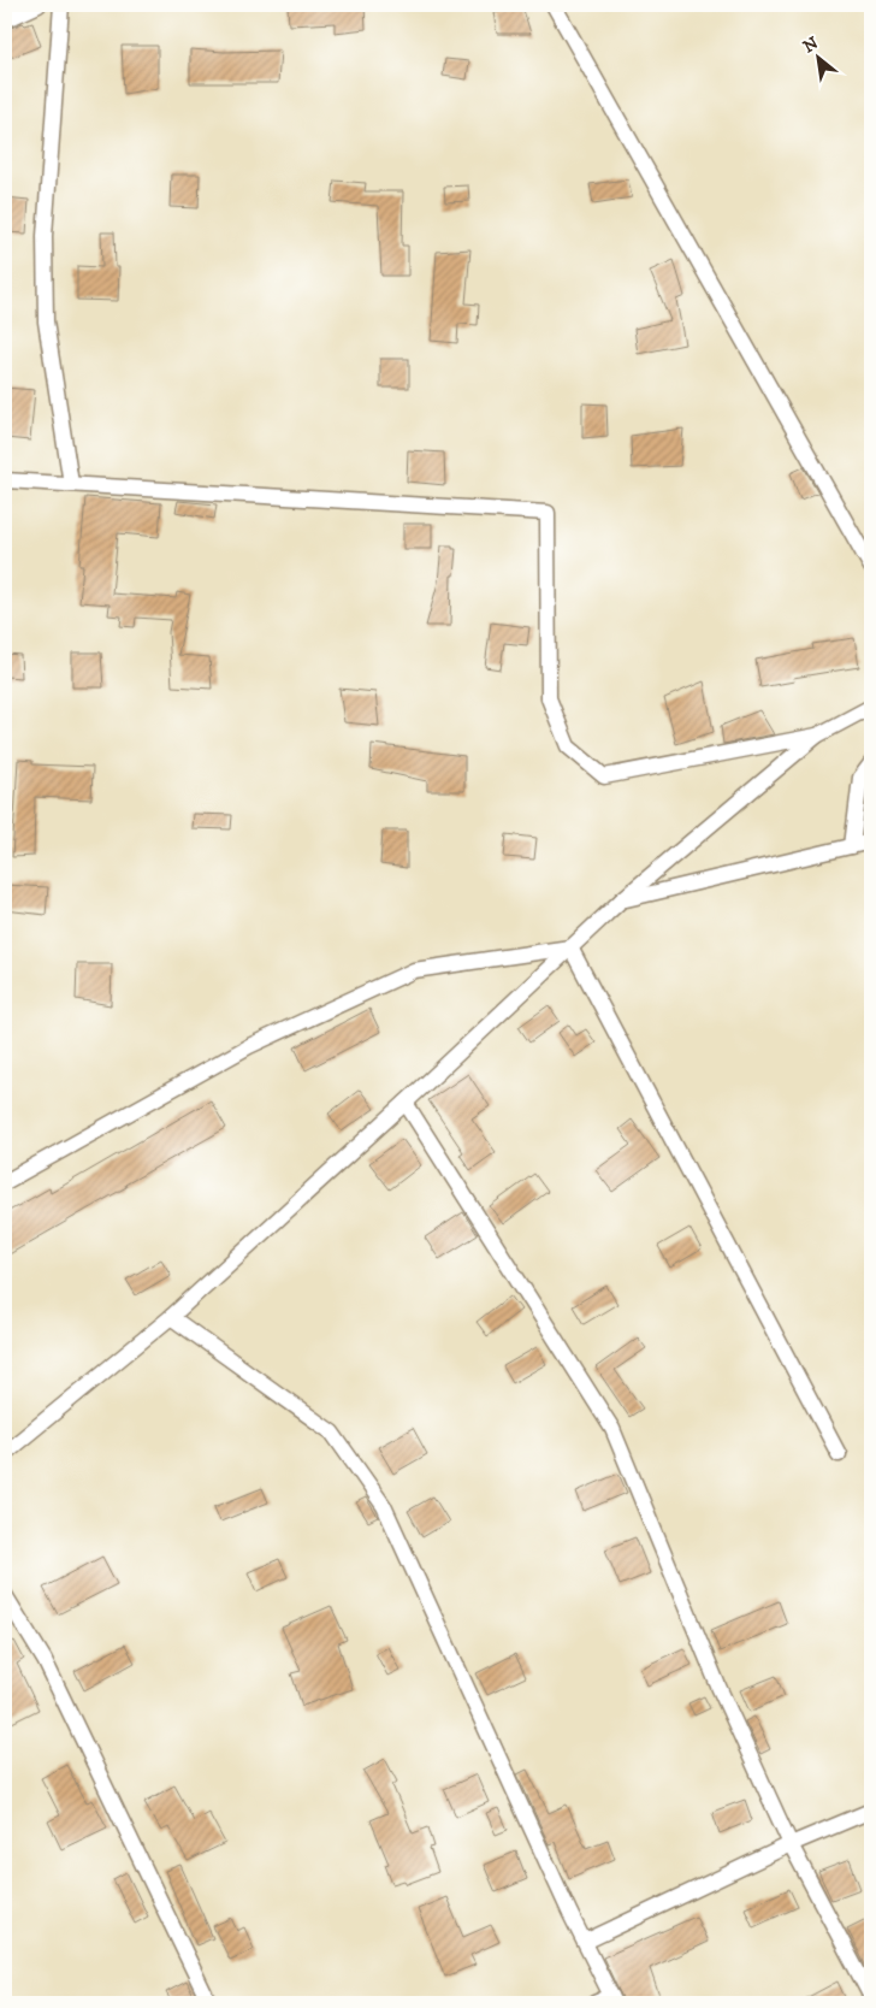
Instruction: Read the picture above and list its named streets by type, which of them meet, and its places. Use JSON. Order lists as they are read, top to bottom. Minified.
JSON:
{"north":"top left"}
